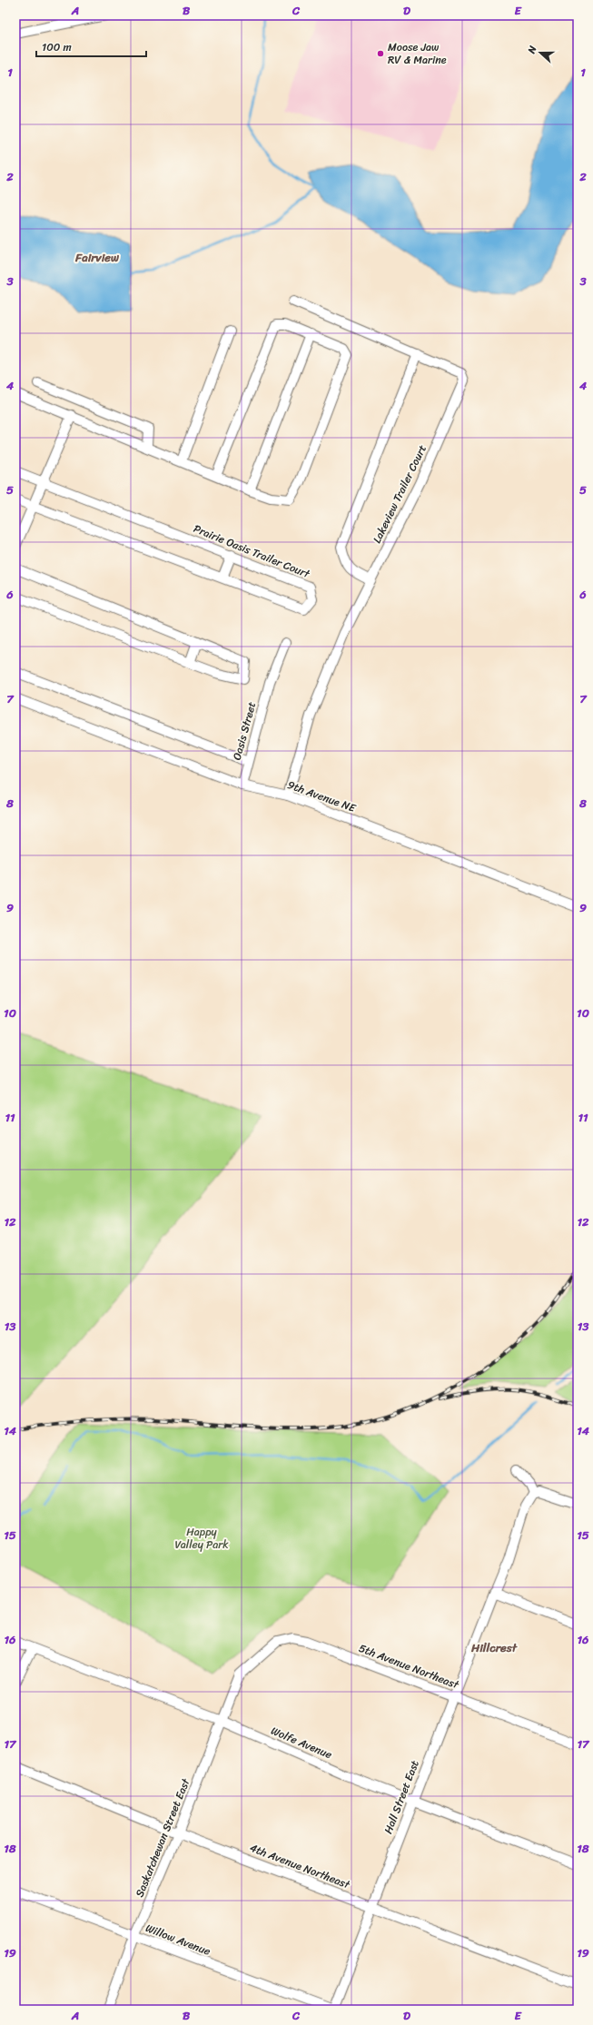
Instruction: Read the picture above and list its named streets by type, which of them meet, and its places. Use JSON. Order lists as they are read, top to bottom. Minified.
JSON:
{"streets":{"street":["Lakeview Trailer Court","Prairie Oasis Trailer Court","Oasis Street","9th Avenue NE","5th Avenue Northeast","Wolfe Avenue","Hall Street East","Saskatchewan Street East","4th Avenue Northeast","Willow Avenue"]},"crossings":[["Lakeview Trailer Court","9th Avenue NE"],["Oasis Street","9th Avenue NE"],["5th Avenue Northeast","Hall Street East"],["5th Avenue Northeast","Saskatchewan Street East"],["Wolfe Avenue","Hall Street East"],["Wolfe Avenue","Saskatchewan Street East"],["Hall Street East","4th Avenue Northeast"],["Hall Street East","Willow Avenue"],["Saskatchewan Street East","4th Avenue Northeast"],["Saskatchewan Street East","Willow Avenue"]],"districts":["Fairview","Hillcrest"],"parks":["Happy Valley Park"],"places":["Moose Jaw RV & Marine"],"scale_bar":"100 m","north":"left","grid":{"columns":["A","B","C","D","E"],"rows":["1","2","3","4","5","6","7","8","9","10","11","12","13","14","15","16","17","18","19"]}}
